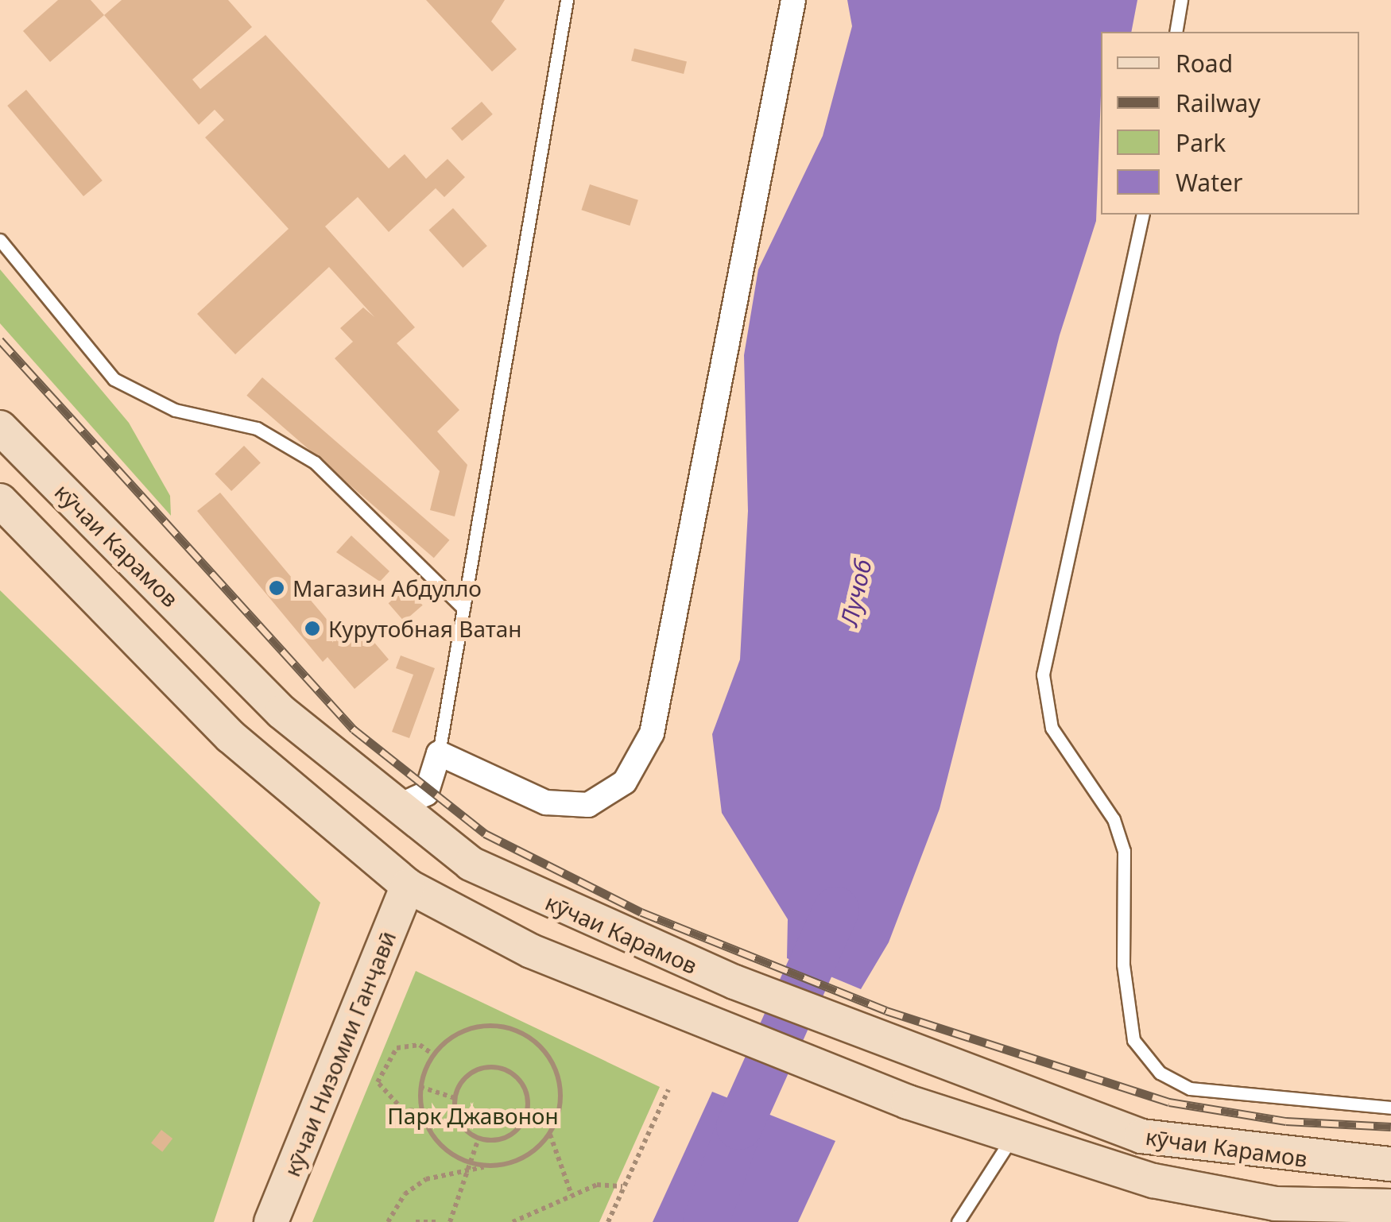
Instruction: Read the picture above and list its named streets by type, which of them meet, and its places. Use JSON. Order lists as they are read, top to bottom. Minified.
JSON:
{"streets":{"main road":["кӯчаи Карамов","кӯчаи Низомии Ганҷавӣ"]},"crossings":[["кӯчаи Карамов","кӯчаи Низомии Ганҷавӣ"]],"water":["Лучоб"],"parks":["Парк Джавонон"],"places":["Магазин Абдулло","Курутобная Ватан"],"legend":["Road","Railway","Park","Water"]}
